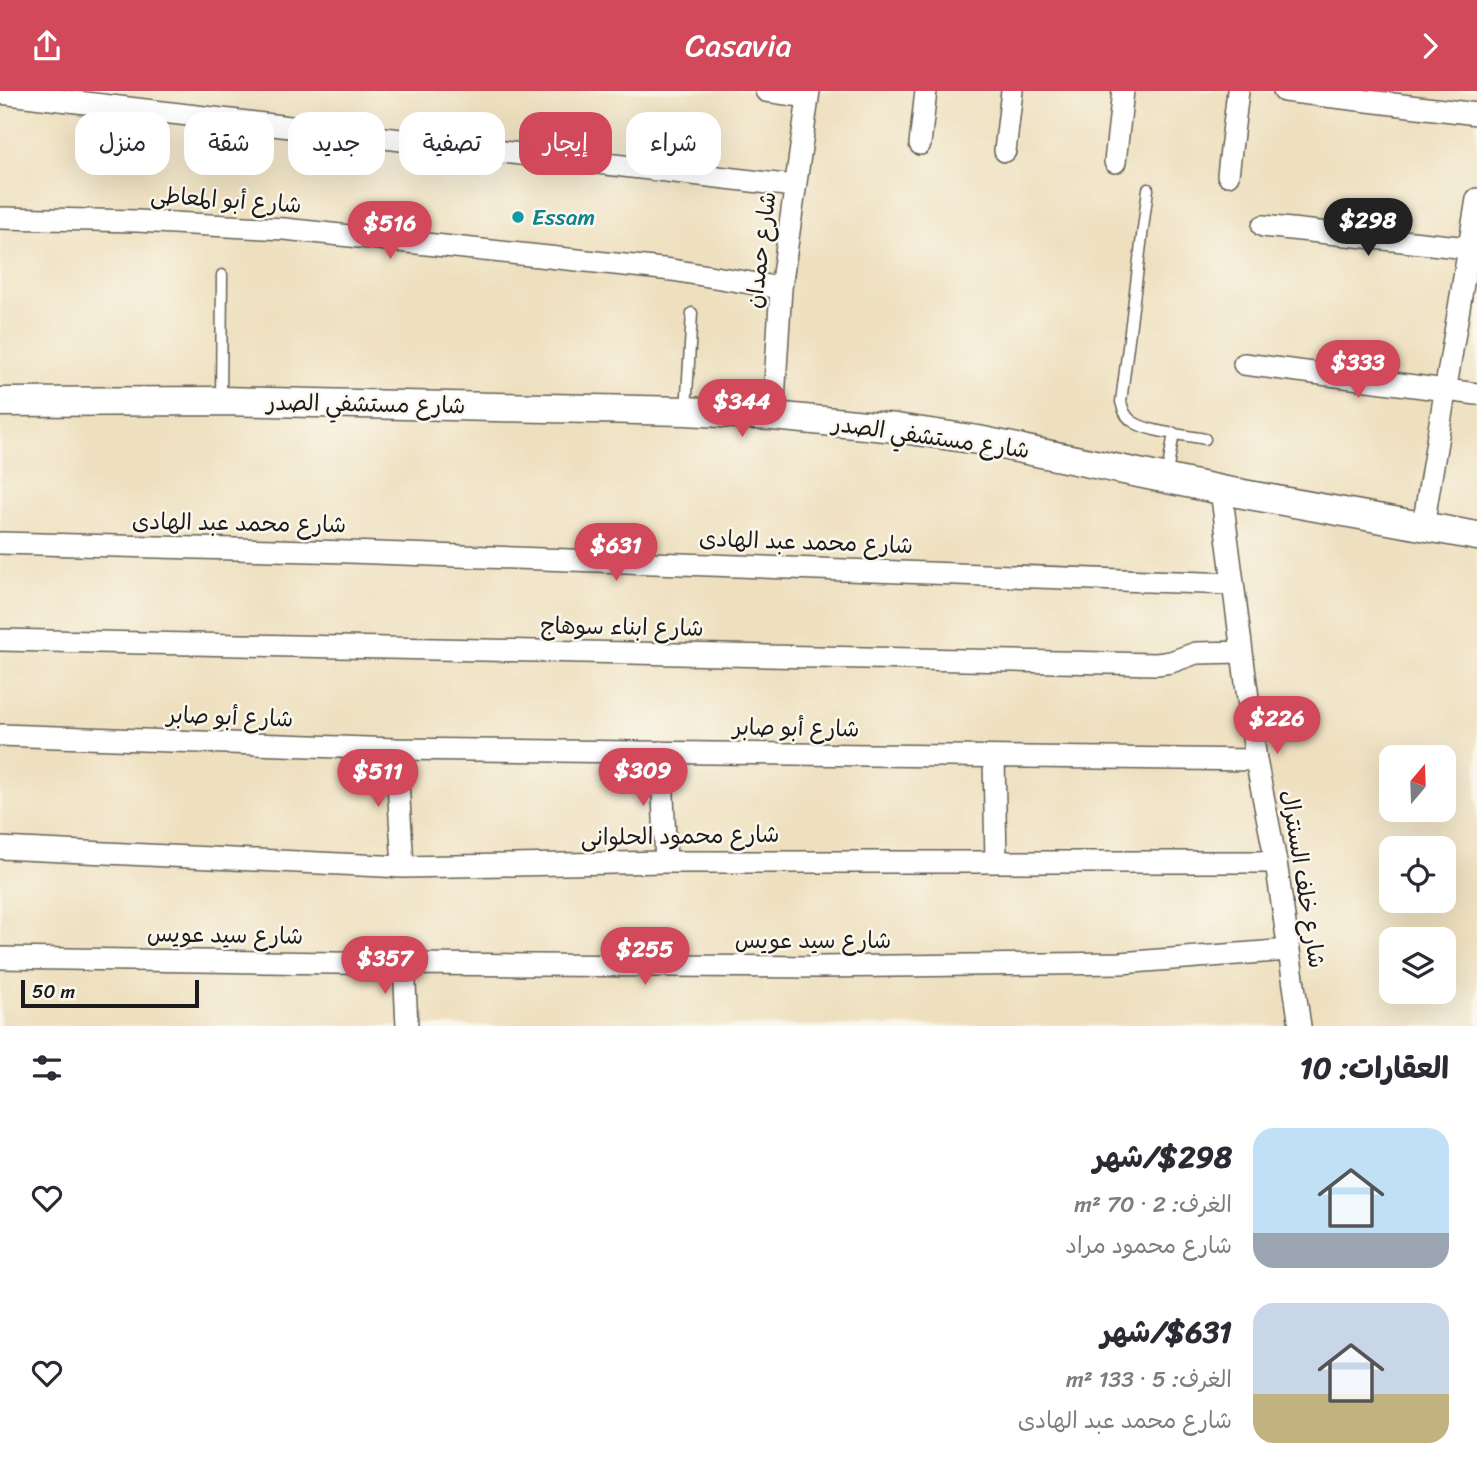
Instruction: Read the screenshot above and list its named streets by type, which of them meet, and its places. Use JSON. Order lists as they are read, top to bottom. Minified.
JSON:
{"streets":{"street":["شارع أبو المعاطى","شارع حمدان","شارع مستشفي الصدر","شارع محمد عبد الهادى","شارع ابناء سوهاج","شارع أبو صابر","شارع محمود الحلوانى","شارع خلف السنترال","شارع سيد عويس"]},"crossings":[["شارع أبو المعاطى","شارع حمدان"],["شارع حمدان","شارع مستشفي الصدر"],["شارع مستشفي الصدر","شارع خلف السنترال"],["شارع محمد عبد الهادى","شارع خلف السنترال"],["شارع ابناء سوهاج","شارع خلف السنترال"],["شارع أبو صابر","شارع خلف السنترال"],["شارع محمود الحلوانى","شارع خلف السنترال"],["شارع خلف السنترال","شارع سيد عويس"]],"places":["Essam"],"scale_bar":"50 m","north":"top","page":{"header":"Casavia","chip":["شراء","إيجار","تصفية","جديد","شقة","منزل"],"price":["$298","$516","$333","$344","$631","$226","$309","$511","$255","$357"],"scale":"50 m","heading":"العقارات: 10","list":[{"name":"$298/شهر","note":"الغرف: 2 · 70 m² · شارع محمود مراد"},{"name":"$631/شهر","note":"الغرف: 5 · 133 m² · شارع محمد عبد الهادى"}]}}
